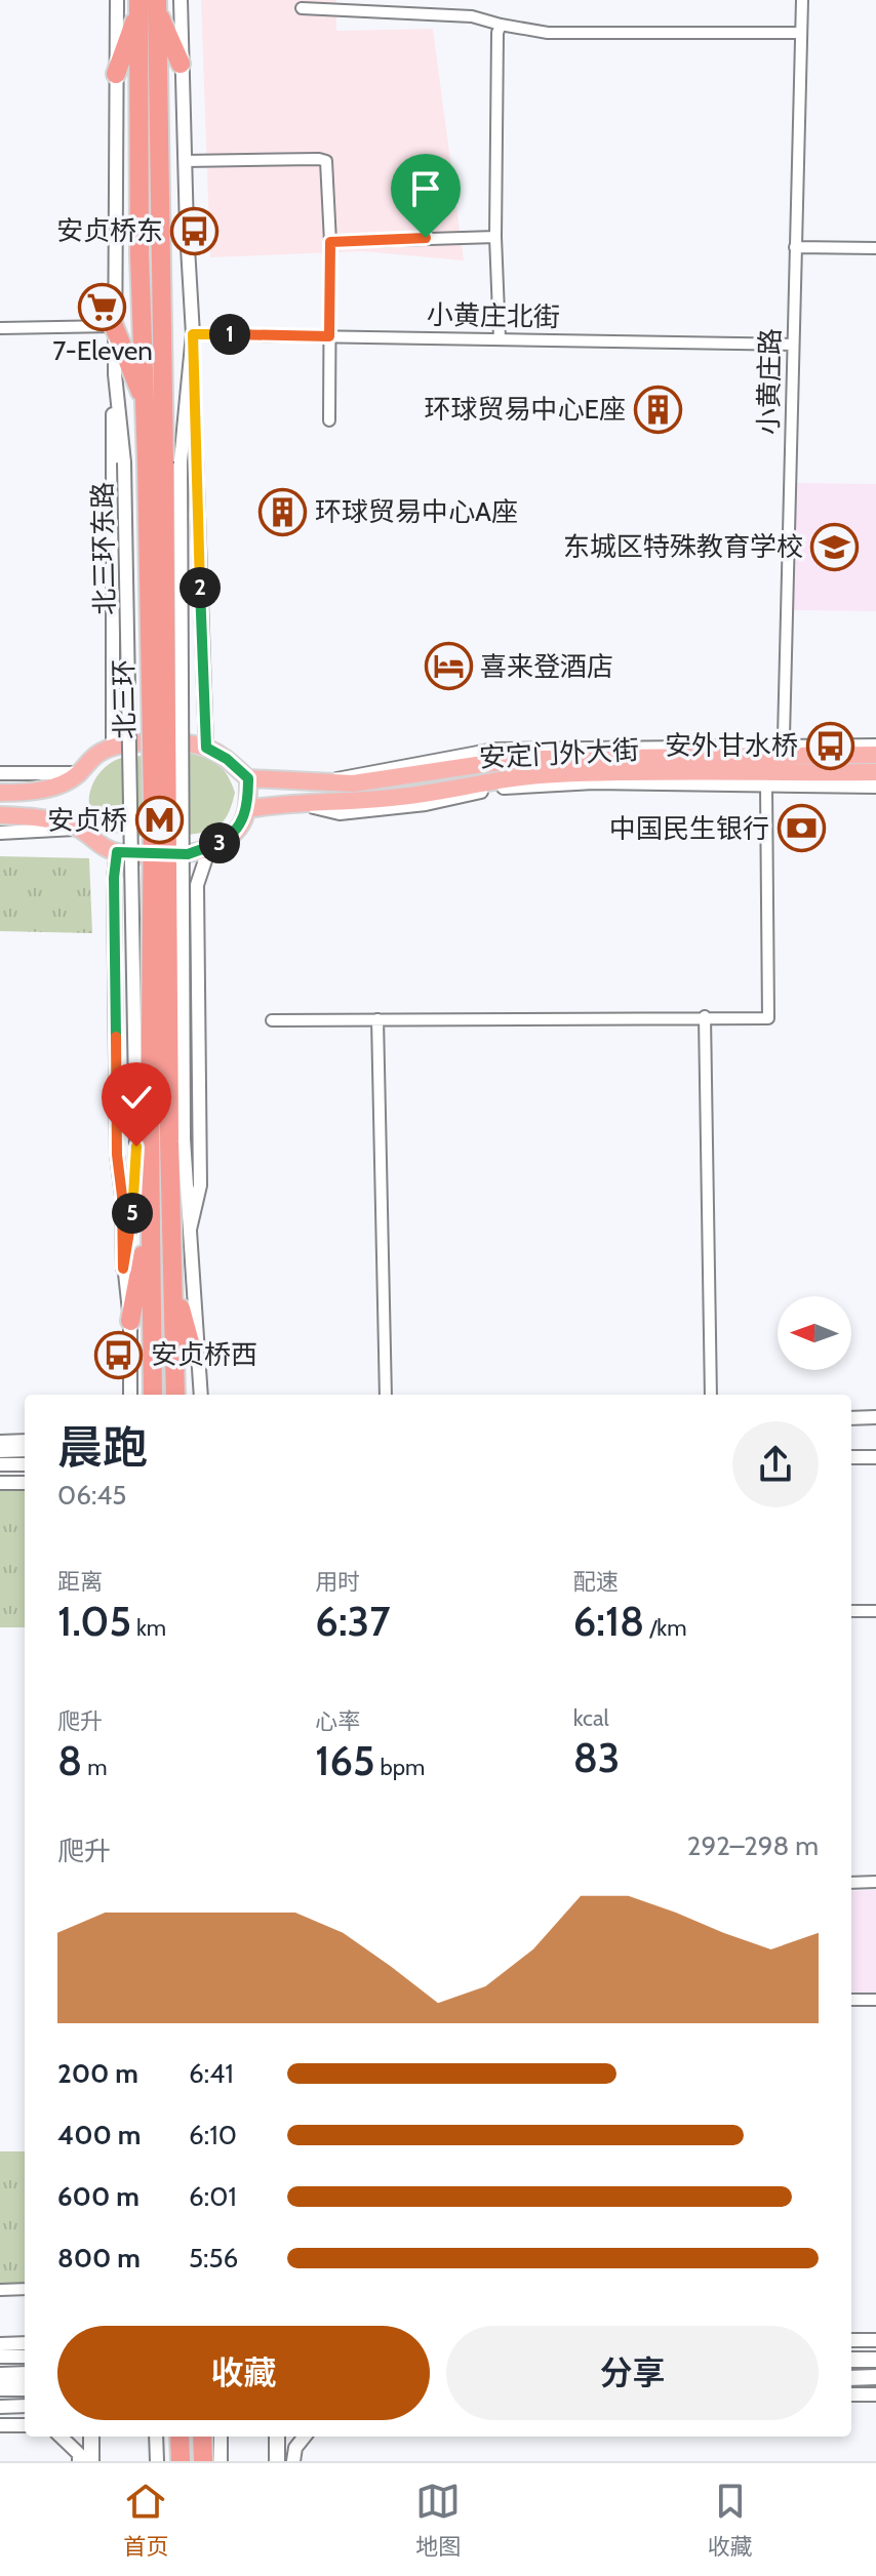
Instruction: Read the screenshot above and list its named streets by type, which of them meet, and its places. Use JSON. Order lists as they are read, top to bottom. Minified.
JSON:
{"streets":{"highway":["北三环"],"main road":["安定门外大街"],"street":["小黄庄北街","小黄庄路","北三环东路"]},"crossings":[["小黄庄北街","小黄庄路"],["小黄庄路","安定门外大街"],["北三环东路","北三环"]],"places":{"bus stop":["安贞桥东","安外甘水桥","安贞桥西"],"supermarket":["7-Eleven"],"building":["环球贸易中心E座","环球贸易中心A座"],"school or university":["东城区特殊教育学校"],"hotel":["喜来登酒店"],"metro station":["安贞桥"],"bank":["中国民生银行"]},"north":"left","page":{"pins":["1","2","3","5"],"heading":["晨跑","06:45"],"stats":[["距离","1.05 km"],["用时","6:37"],["配速","6:18 /km"],["爬升","8 m"],["心率","165 bpm"],["kcal","83"]],"chart":["爬升","292–298 m"],"list":[{"name":"200 m","note":"6:41"},{"name":"400 m","note":"6:10"},{"name":"600 m","note":"6:01"},{"name":"800 m","note":"5:56"}],"buttons":["收藏","分享"],"tabs":["首页","地图","收藏"]}}
